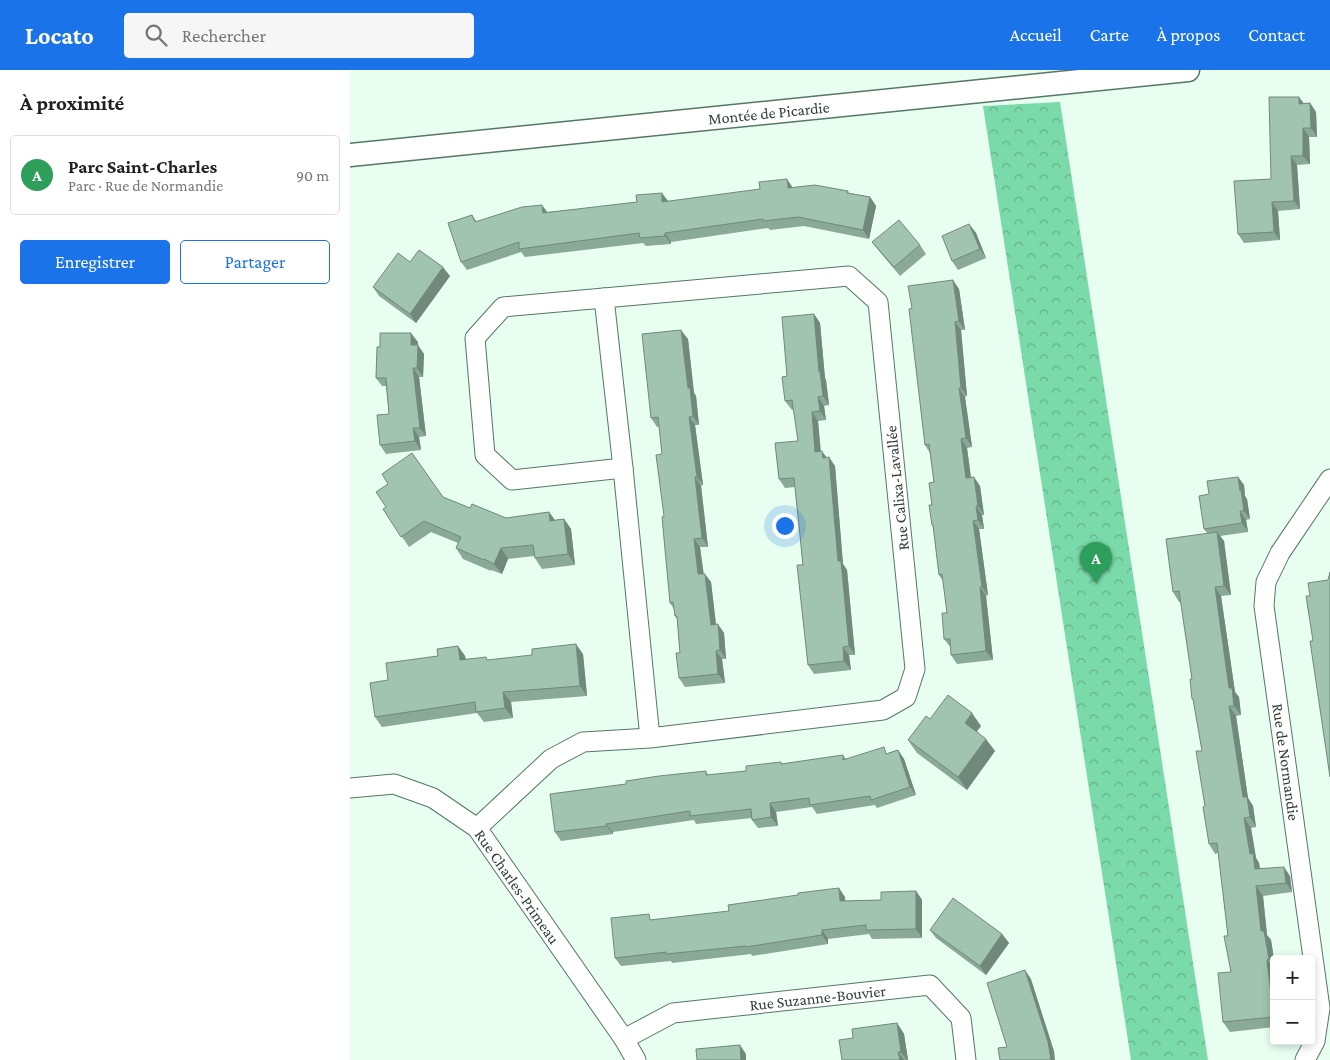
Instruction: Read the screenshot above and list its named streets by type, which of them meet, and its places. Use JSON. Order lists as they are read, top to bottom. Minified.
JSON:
{"streets":{"street":["Montée de Picardie","Rue Calixa-Lavallée","Rue de Normandie","Rue Charles-Primeau","Rue Suzanne-Bouvier"]},"crossings":[["Rue Calixa-Lavallée","Rue Charles-Primeau"],["Rue Charles-Primeau","Rue Suzanne-Bouvier"]],"page":{"header":"Locato","search":"Rechercher","nav":["Accueil","Carte","À propos","Contact"],"heading":"À proximité","list":[{"mark":"A","name":"Parc Saint-Charles","note":"Parc · Rue de Normandie","value":"90 m"}],"buttons":["Enregistrer","Partager"],"pins":"A","map_buttons":["+","−"]}}
